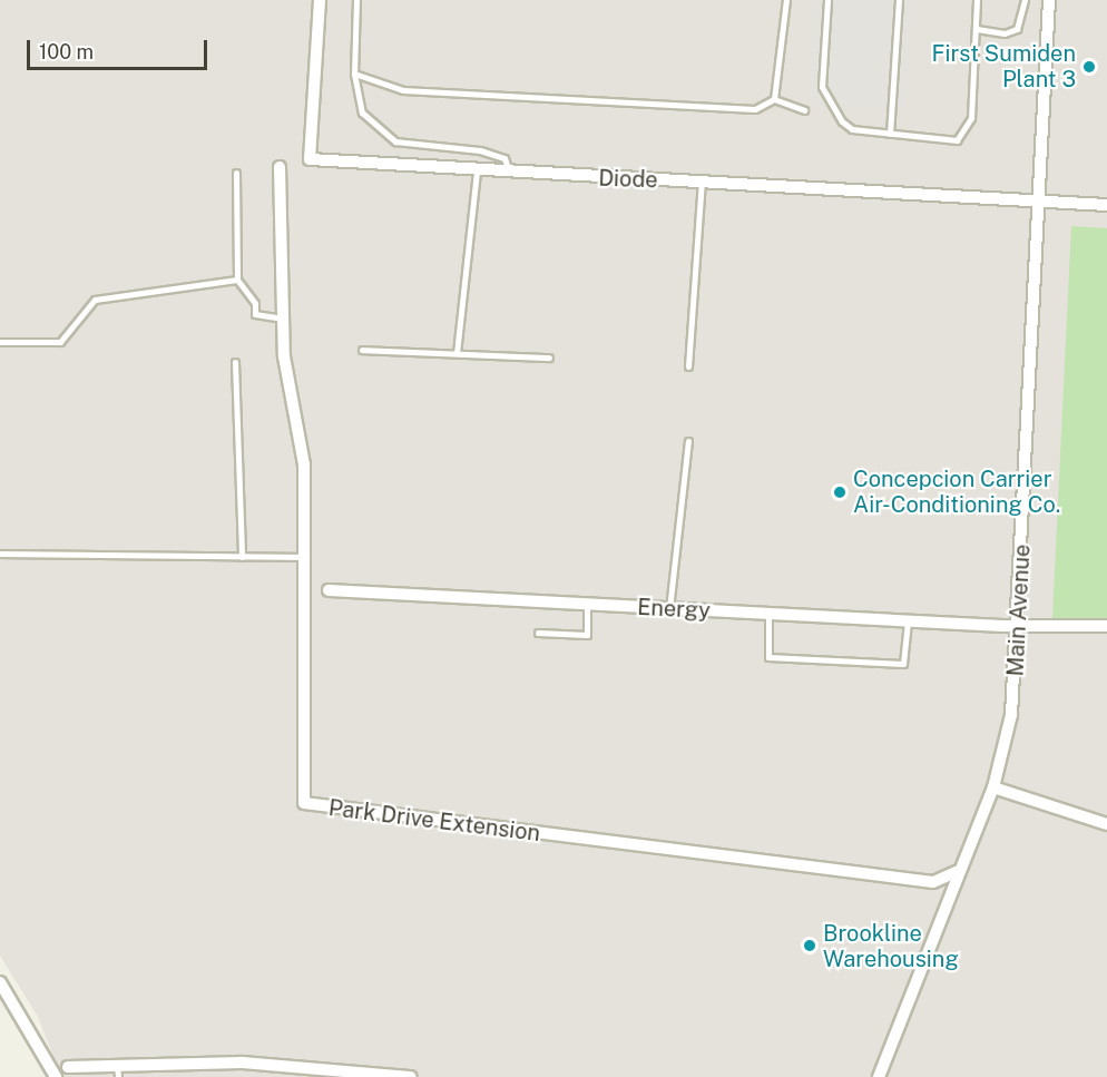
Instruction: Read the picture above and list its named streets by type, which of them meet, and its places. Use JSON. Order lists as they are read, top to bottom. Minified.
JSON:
{"streets":{"street":["Diode","Energy","Main Avenue","Park Drive Extension"]},"crossings":[["Diode","Main Avenue"],["Energy","Main Avenue"],["Main Avenue","Park Drive Extension"]],"places":["First Sumiden Plant 3","Concepcion Carrier Air-Conditioning Co.","Brookline Warehousing"],"scale_bar":"100 m"}
